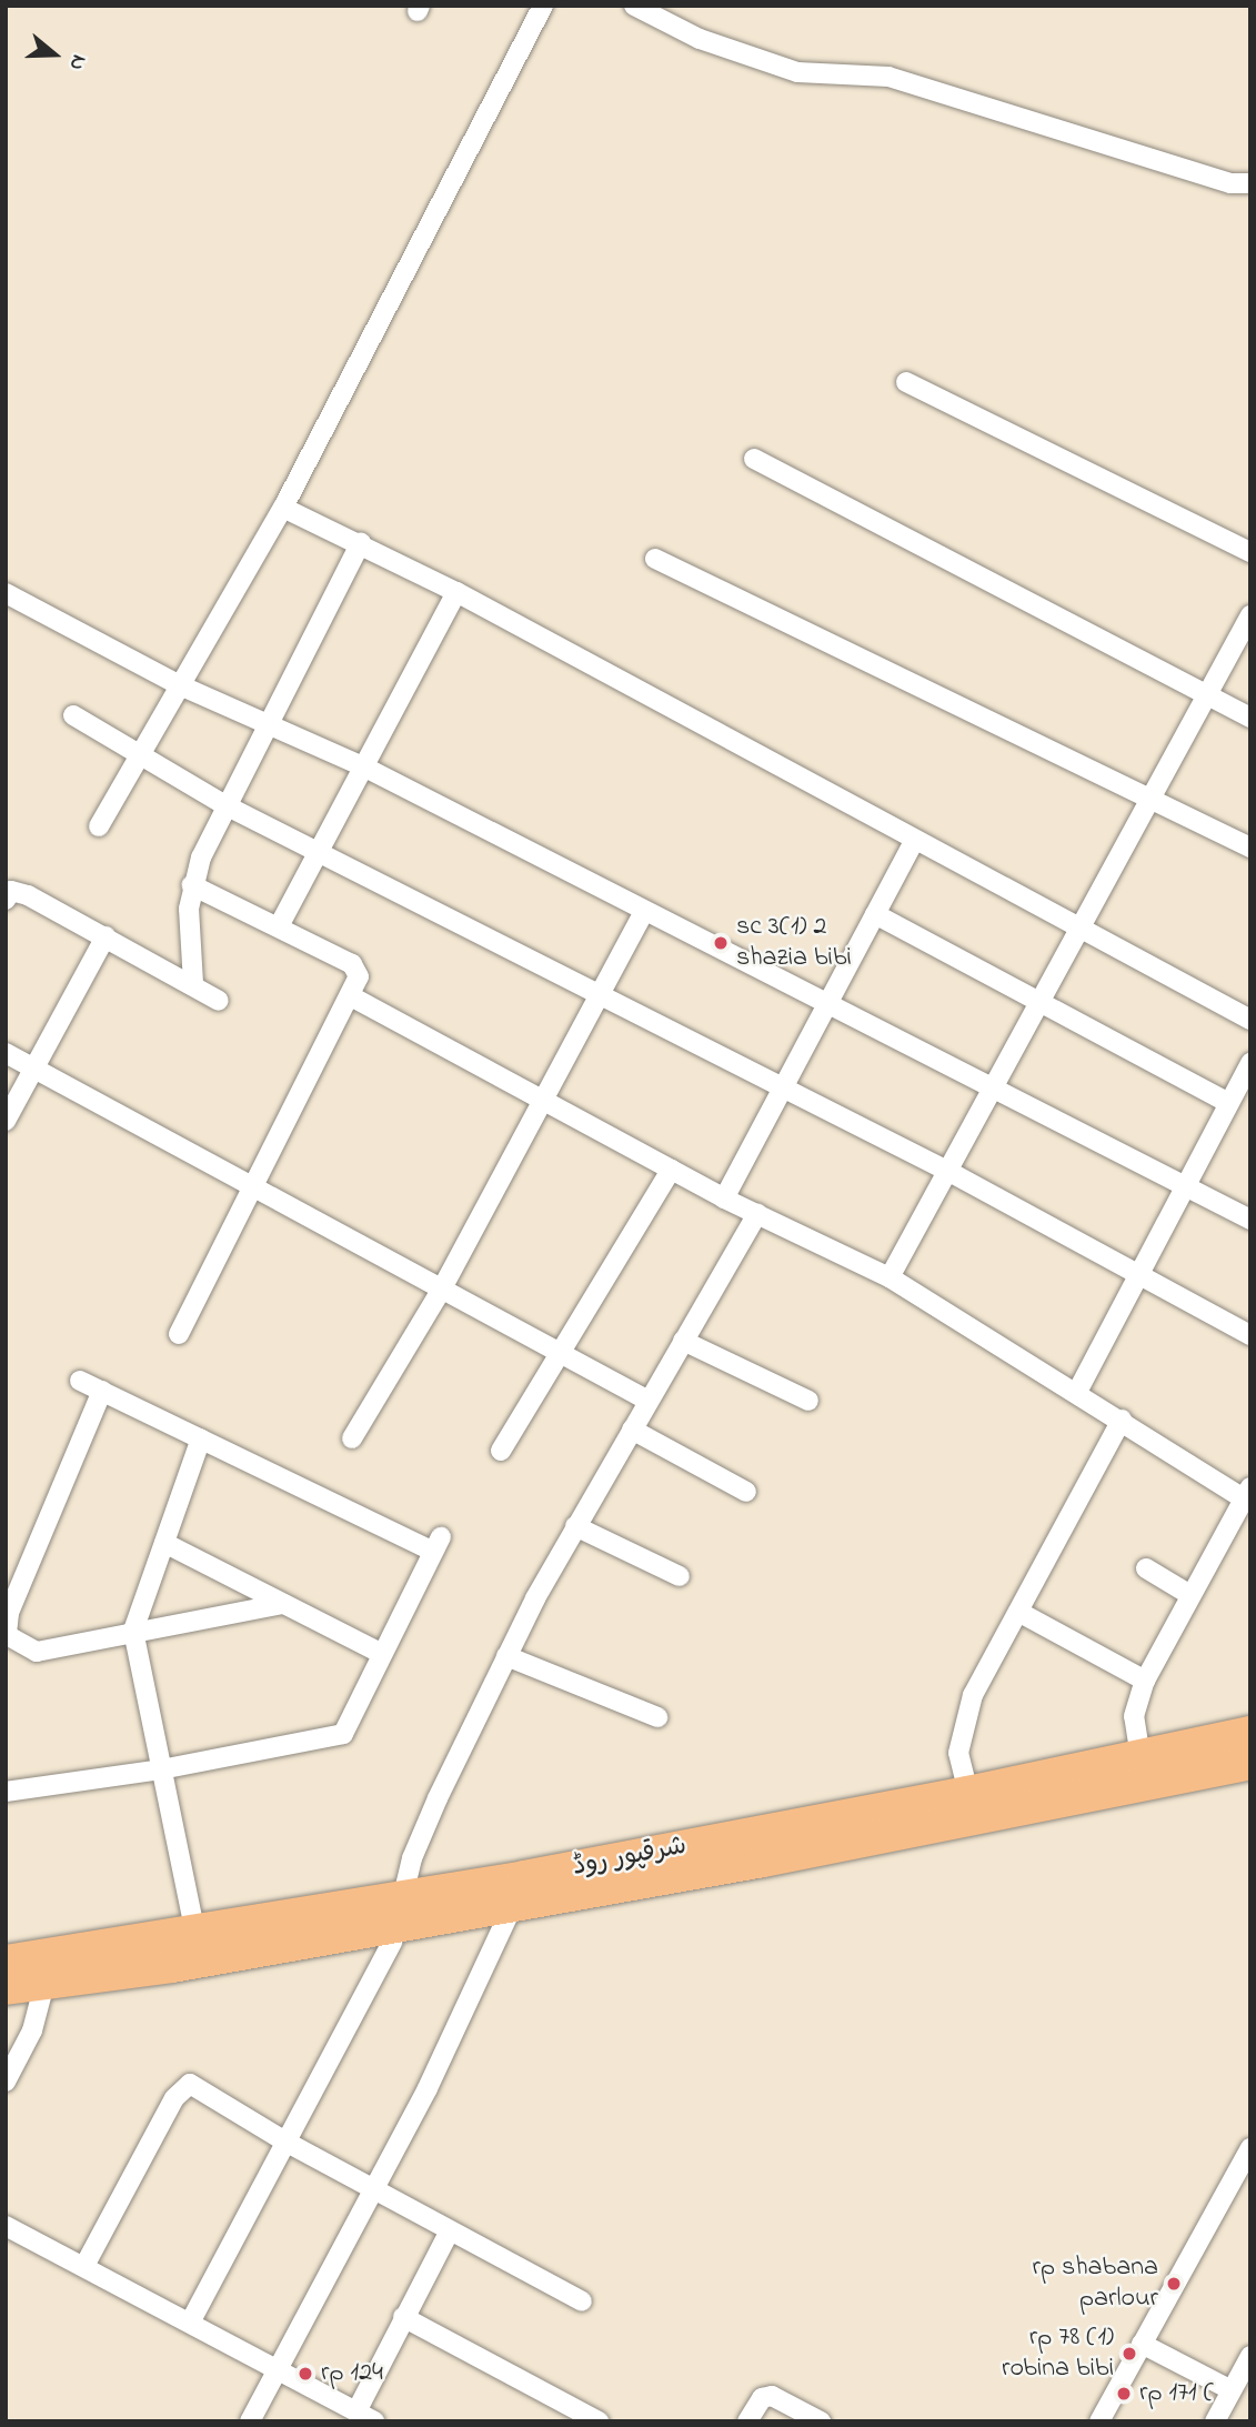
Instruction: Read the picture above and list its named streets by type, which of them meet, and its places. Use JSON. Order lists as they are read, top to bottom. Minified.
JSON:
{"streets":{"main road":["شرقپور روڈ"]},"places":["sc 3(1) 2 shazia bibi","rp shabana parlour","rp 78 (1) robina bibi","rp 124","rp 171 ("],"north":"right"}
